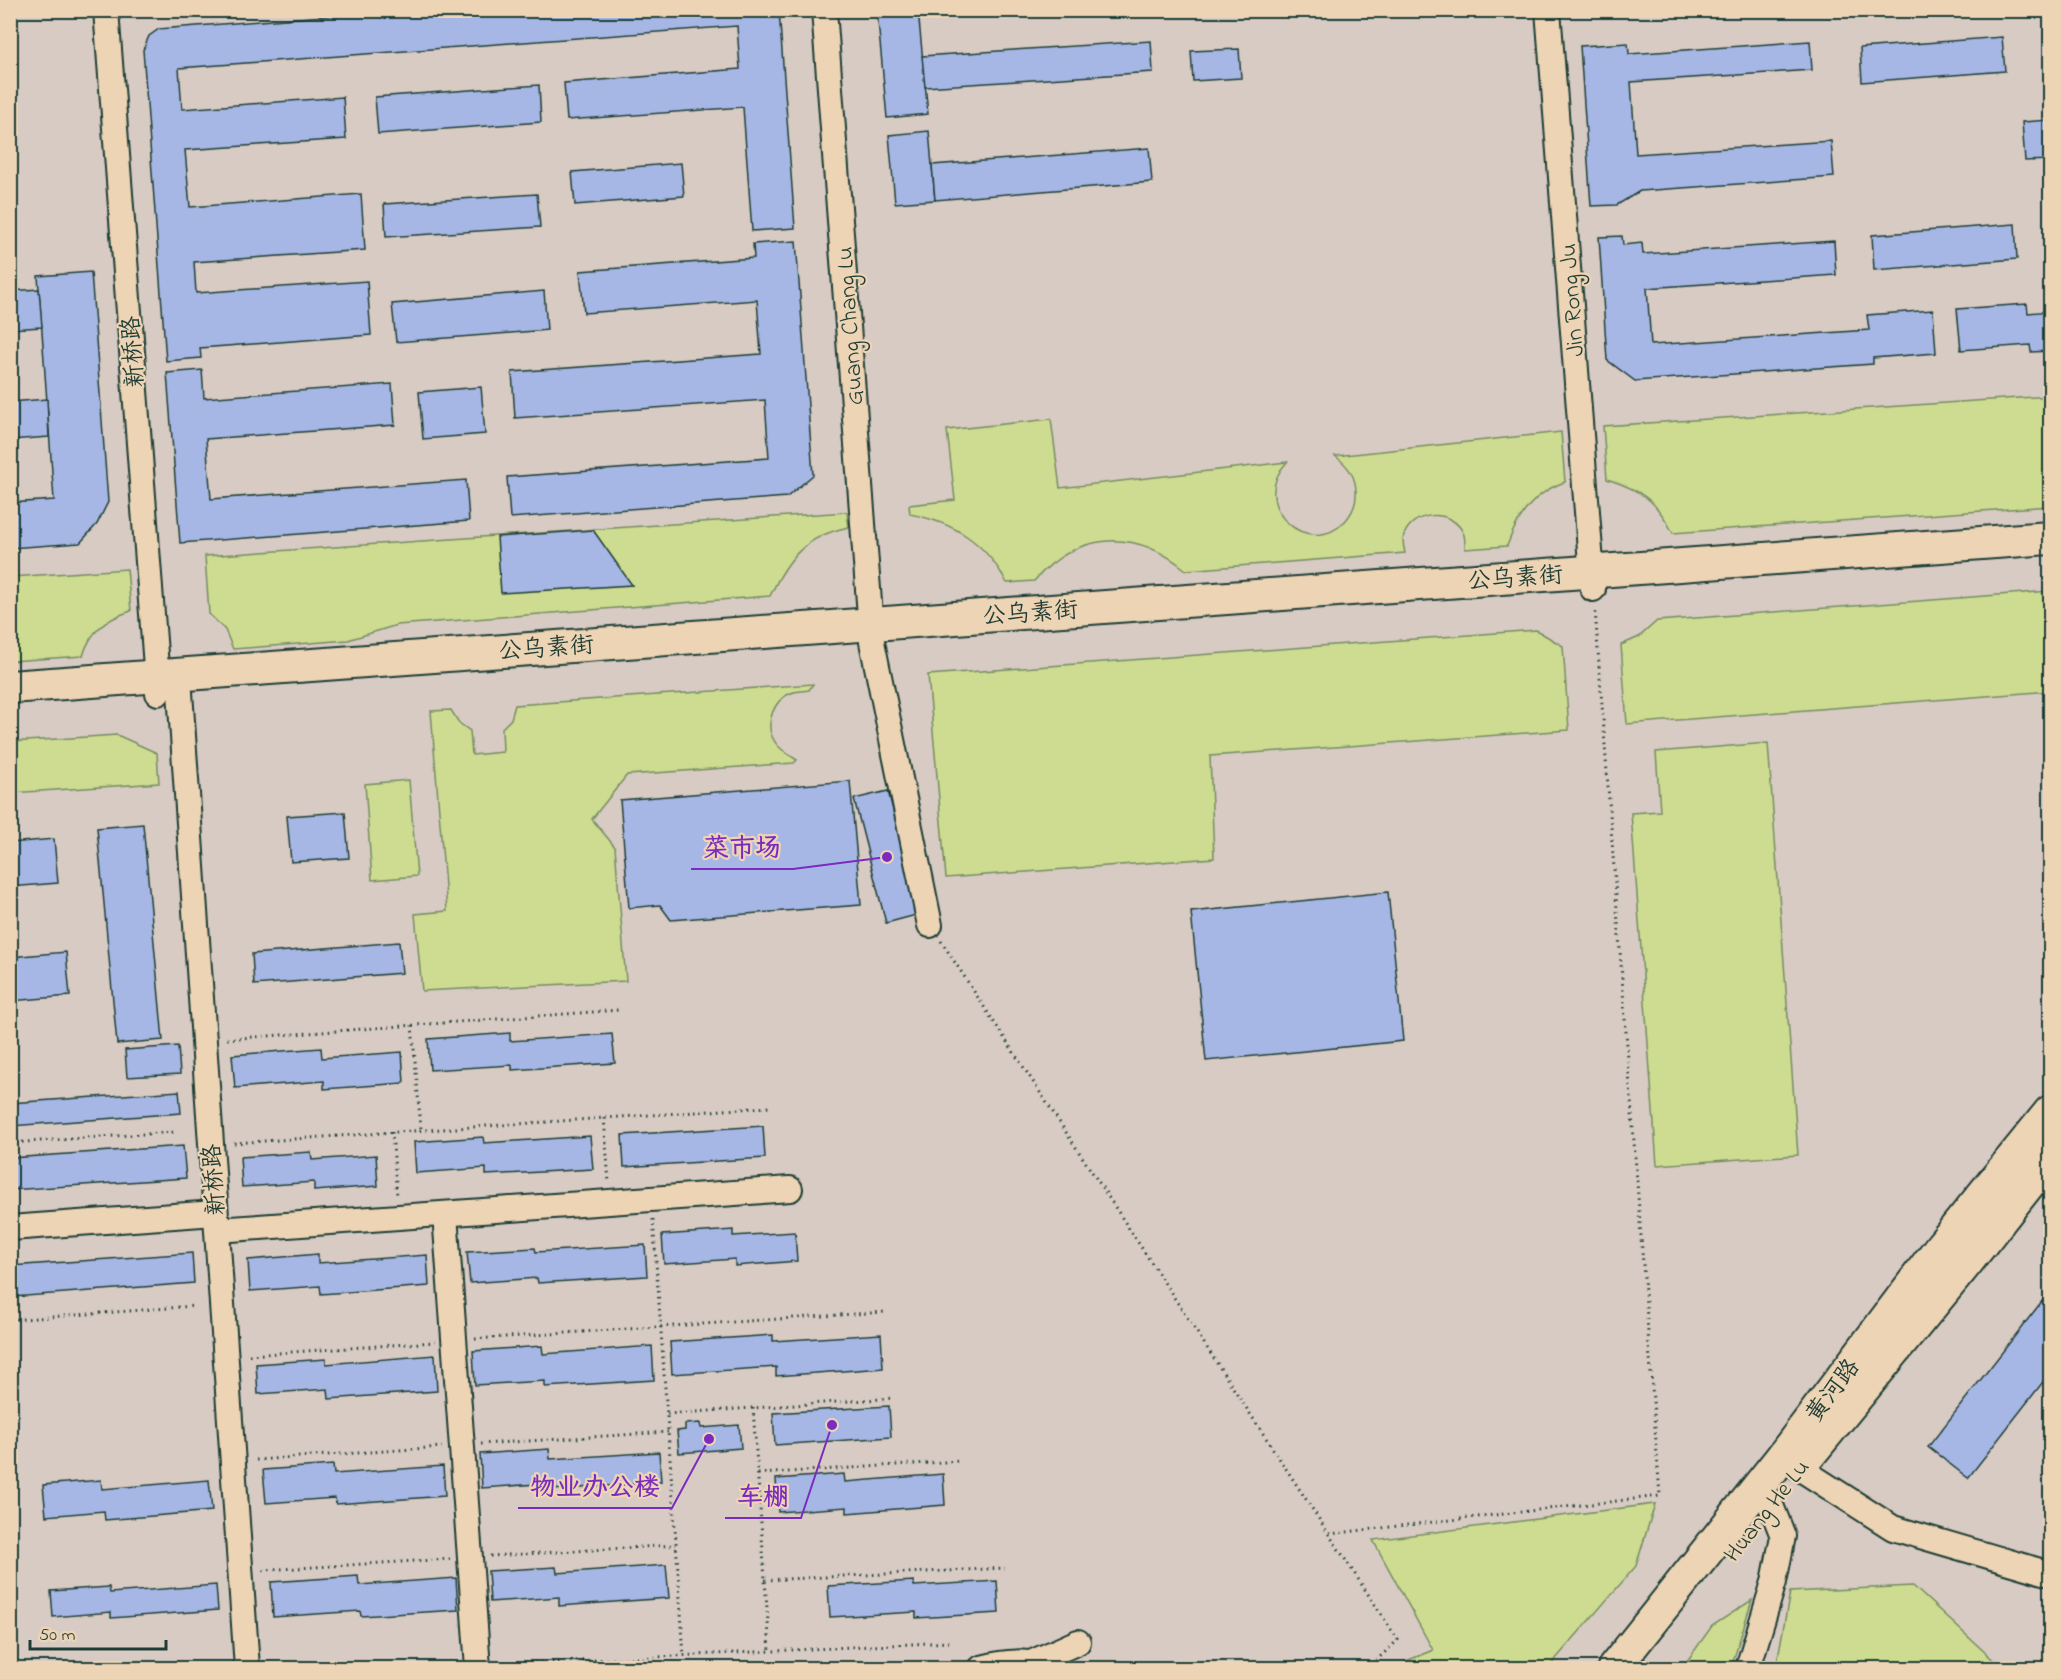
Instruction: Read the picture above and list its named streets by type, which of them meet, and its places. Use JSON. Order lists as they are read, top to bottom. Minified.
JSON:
{"streets":{"main road":["公乌素街","黄河路","Huang He Lu"],"street":["Jin Rong Ju","Guang Chang Lu","新桥路"]},"crossings":[["Jin Rong Ju","公乌素街"],["Guang Chang Lu","公乌素街"],["新桥路","公乌素街"],["黄河路","Huang He Lu"]],"places":["菜市场","车棚","物业办公楼"],"scale_bar":"50 m"}
